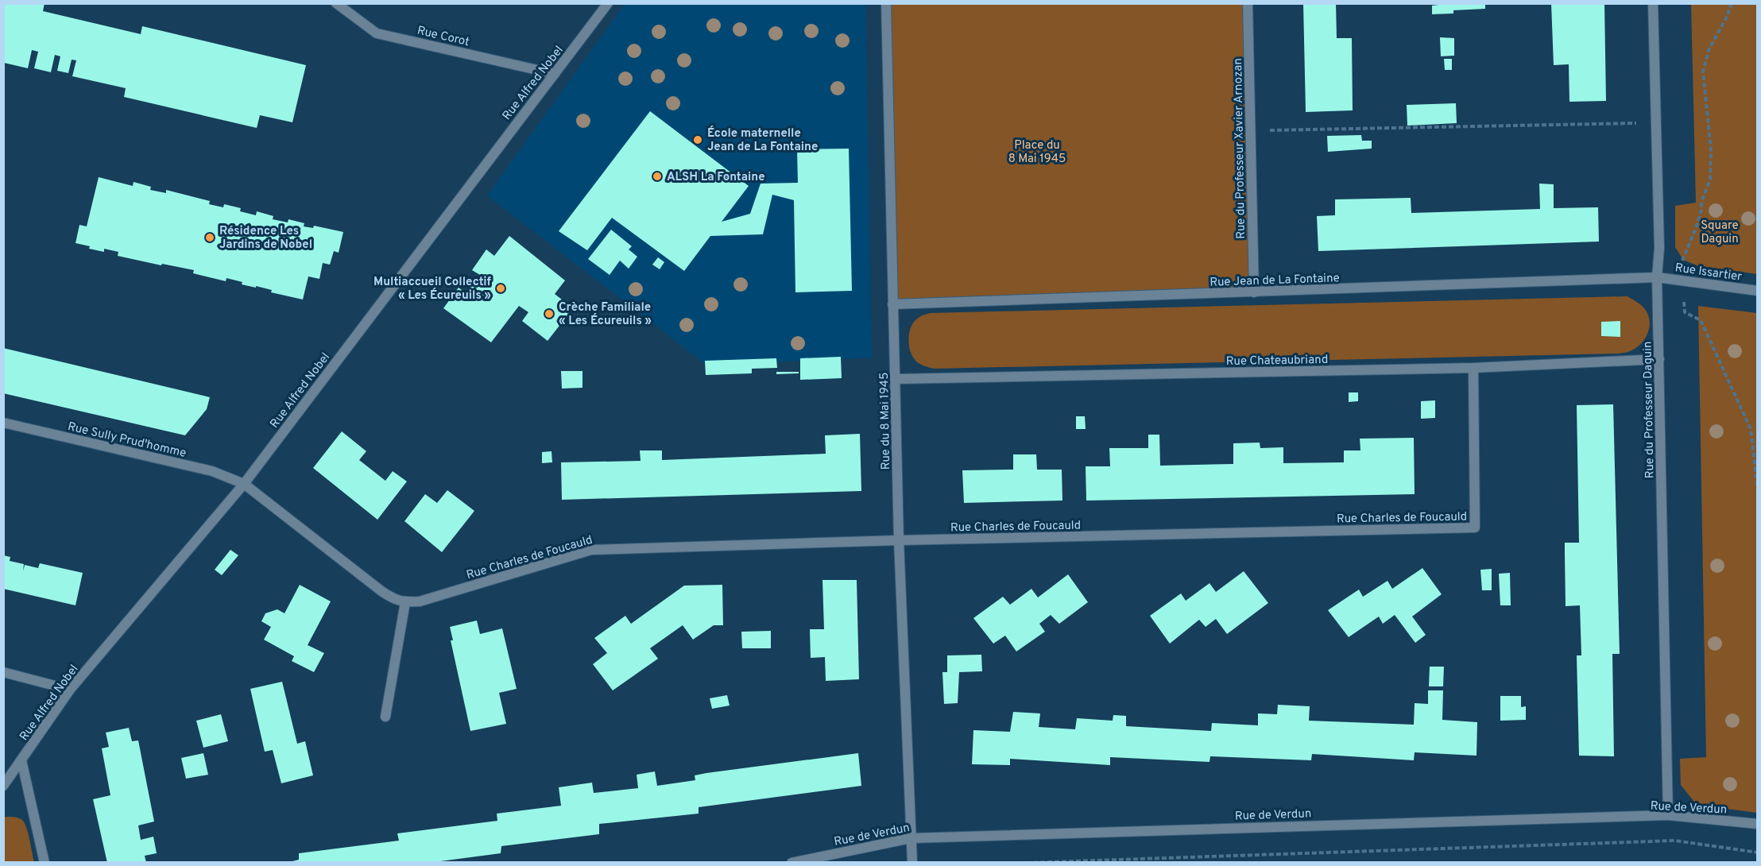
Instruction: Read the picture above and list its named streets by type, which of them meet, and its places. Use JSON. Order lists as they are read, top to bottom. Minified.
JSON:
{"streets":{"street":["Rue Corot","Rue Alfred Nobel","Rue du Professeur Xavier Arnozan","Rue Issartier","Rue Jean de La Fontaine","Rue Chateaubriand","Rue du Professeur Daguin","Rue du 8 Mai 1945","Rue Sully Prud'homme","Rue Charles de Foucauld","Rue de Verdun"]},"crossings":[["Rue Corot","Rue Alfred Nobel"],["Rue Alfred Nobel","Rue Sully Prud'homme"],["Rue du Professeur Xavier Arnozan","Rue Jean de La Fontaine"],["Rue Issartier","Rue Jean de La Fontaine"],["Rue Issartier","Rue du Professeur Daguin"],["Rue Jean de La Fontaine","Rue du Professeur Daguin"],["Rue Jean de La Fontaine","Rue du 8 Mai 1945"],["Rue Chateaubriand","Rue du Professeur Daguin"],["Rue Chateaubriand","Rue du 8 Mai 1945"],["Rue Chateaubriand","Rue Charles de Foucauld"],["Rue du Professeur Daguin","Rue de Verdun"],["Rue du 8 Mai 1945","Rue Charles de Foucauld"],["Rue du 8 Mai 1945","Rue de Verdun"]],"parks":["Place du 8 Mai 1945","Square Daguin"],"places":["École maternelle Jean de La Fontaine","ALSH La Fontaine","Résidence Les Jardins de Nobel","Multiaccueil Collectif « Les Écureuils »","Crèche Familiale « Les Écureuils »"]}
